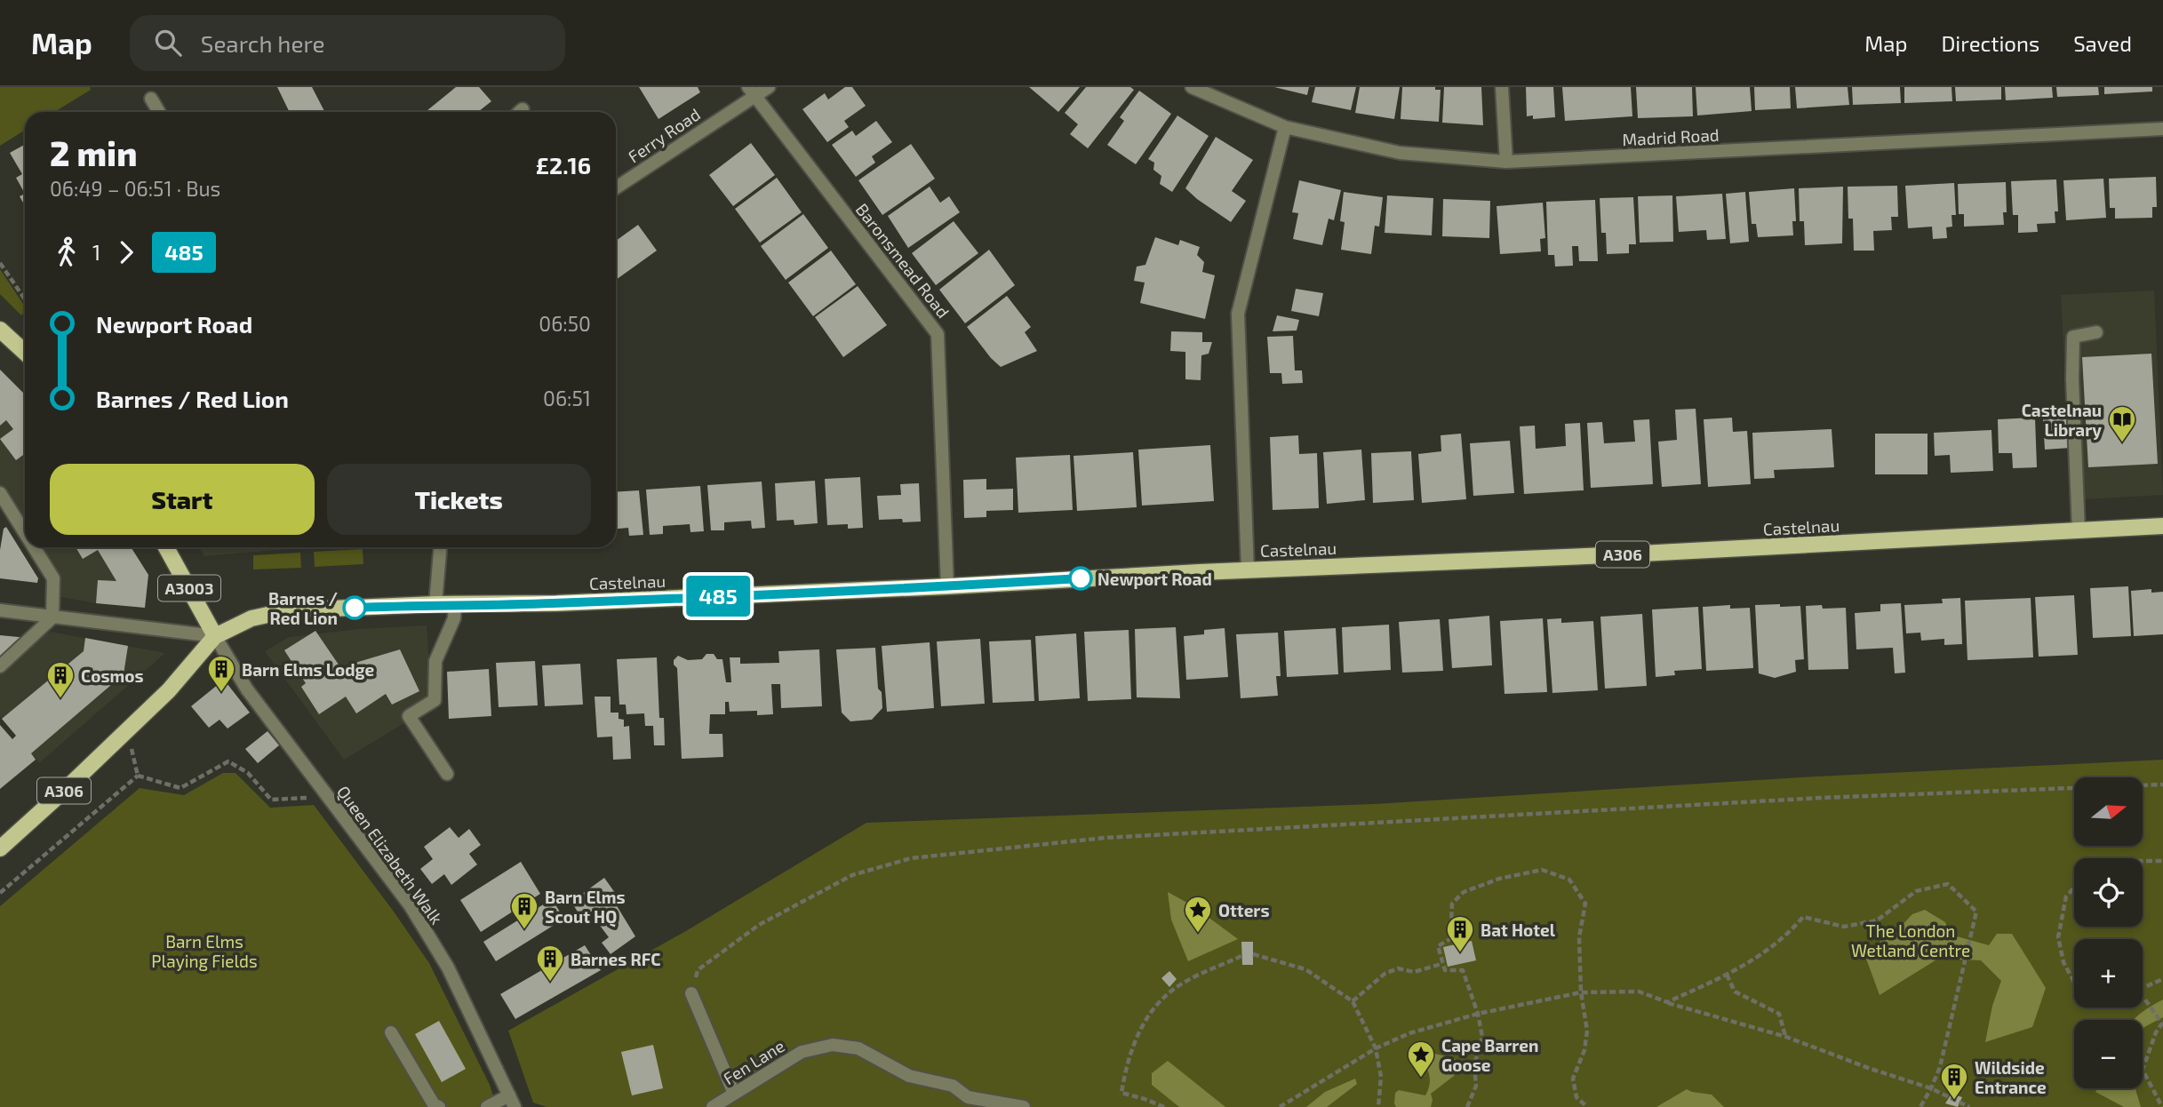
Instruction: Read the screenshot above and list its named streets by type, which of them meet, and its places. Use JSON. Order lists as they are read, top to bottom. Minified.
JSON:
{"streets":{"main road":["Castelnau","A306","A3003"],"street":["Ferry Road","Madrid Road","Baronsmead Road","Queen Elizabeth Walk","Fen Lane"]},"crossings":[["Ferry Road","Baronsmead Road"],["Baronsmead Road","Castelnau"],["Castelnau","A306"],["A306","A3003"],["A306","Queen Elizabeth Walk"],["A3003","Queen Elizabeth Walk"]],"parks":["The London Wetland Centre","Barn Elms Playing Fields"],"places":{"library":["Castelnau Library"],"other":["Newport Road","Barnes / Red Lion"],"building":["Barn Elms Lodge","Cosmos","Barn Elms Scout HQ","Bat Hotel","Barnes RFC","Wildside Entrance"],"place":["Otters","Cape Barren Goose"]},"lines":["bus line 485"],"north":"right","page":{"header":"Map","search":"Search here","nav":["Map","Directions","Saved"],"on_map":"485","heading":["2 min","06:49 – 06:51 · Bus","£2.16"],"legs":["1","485"],"list":[{"name":"Newport Road","value":"06:50"},{"name":"Barnes / Red Lion","value":"06:51"}],"buttons":["Start","Tickets"],"map_buttons":["+","−"]}}
